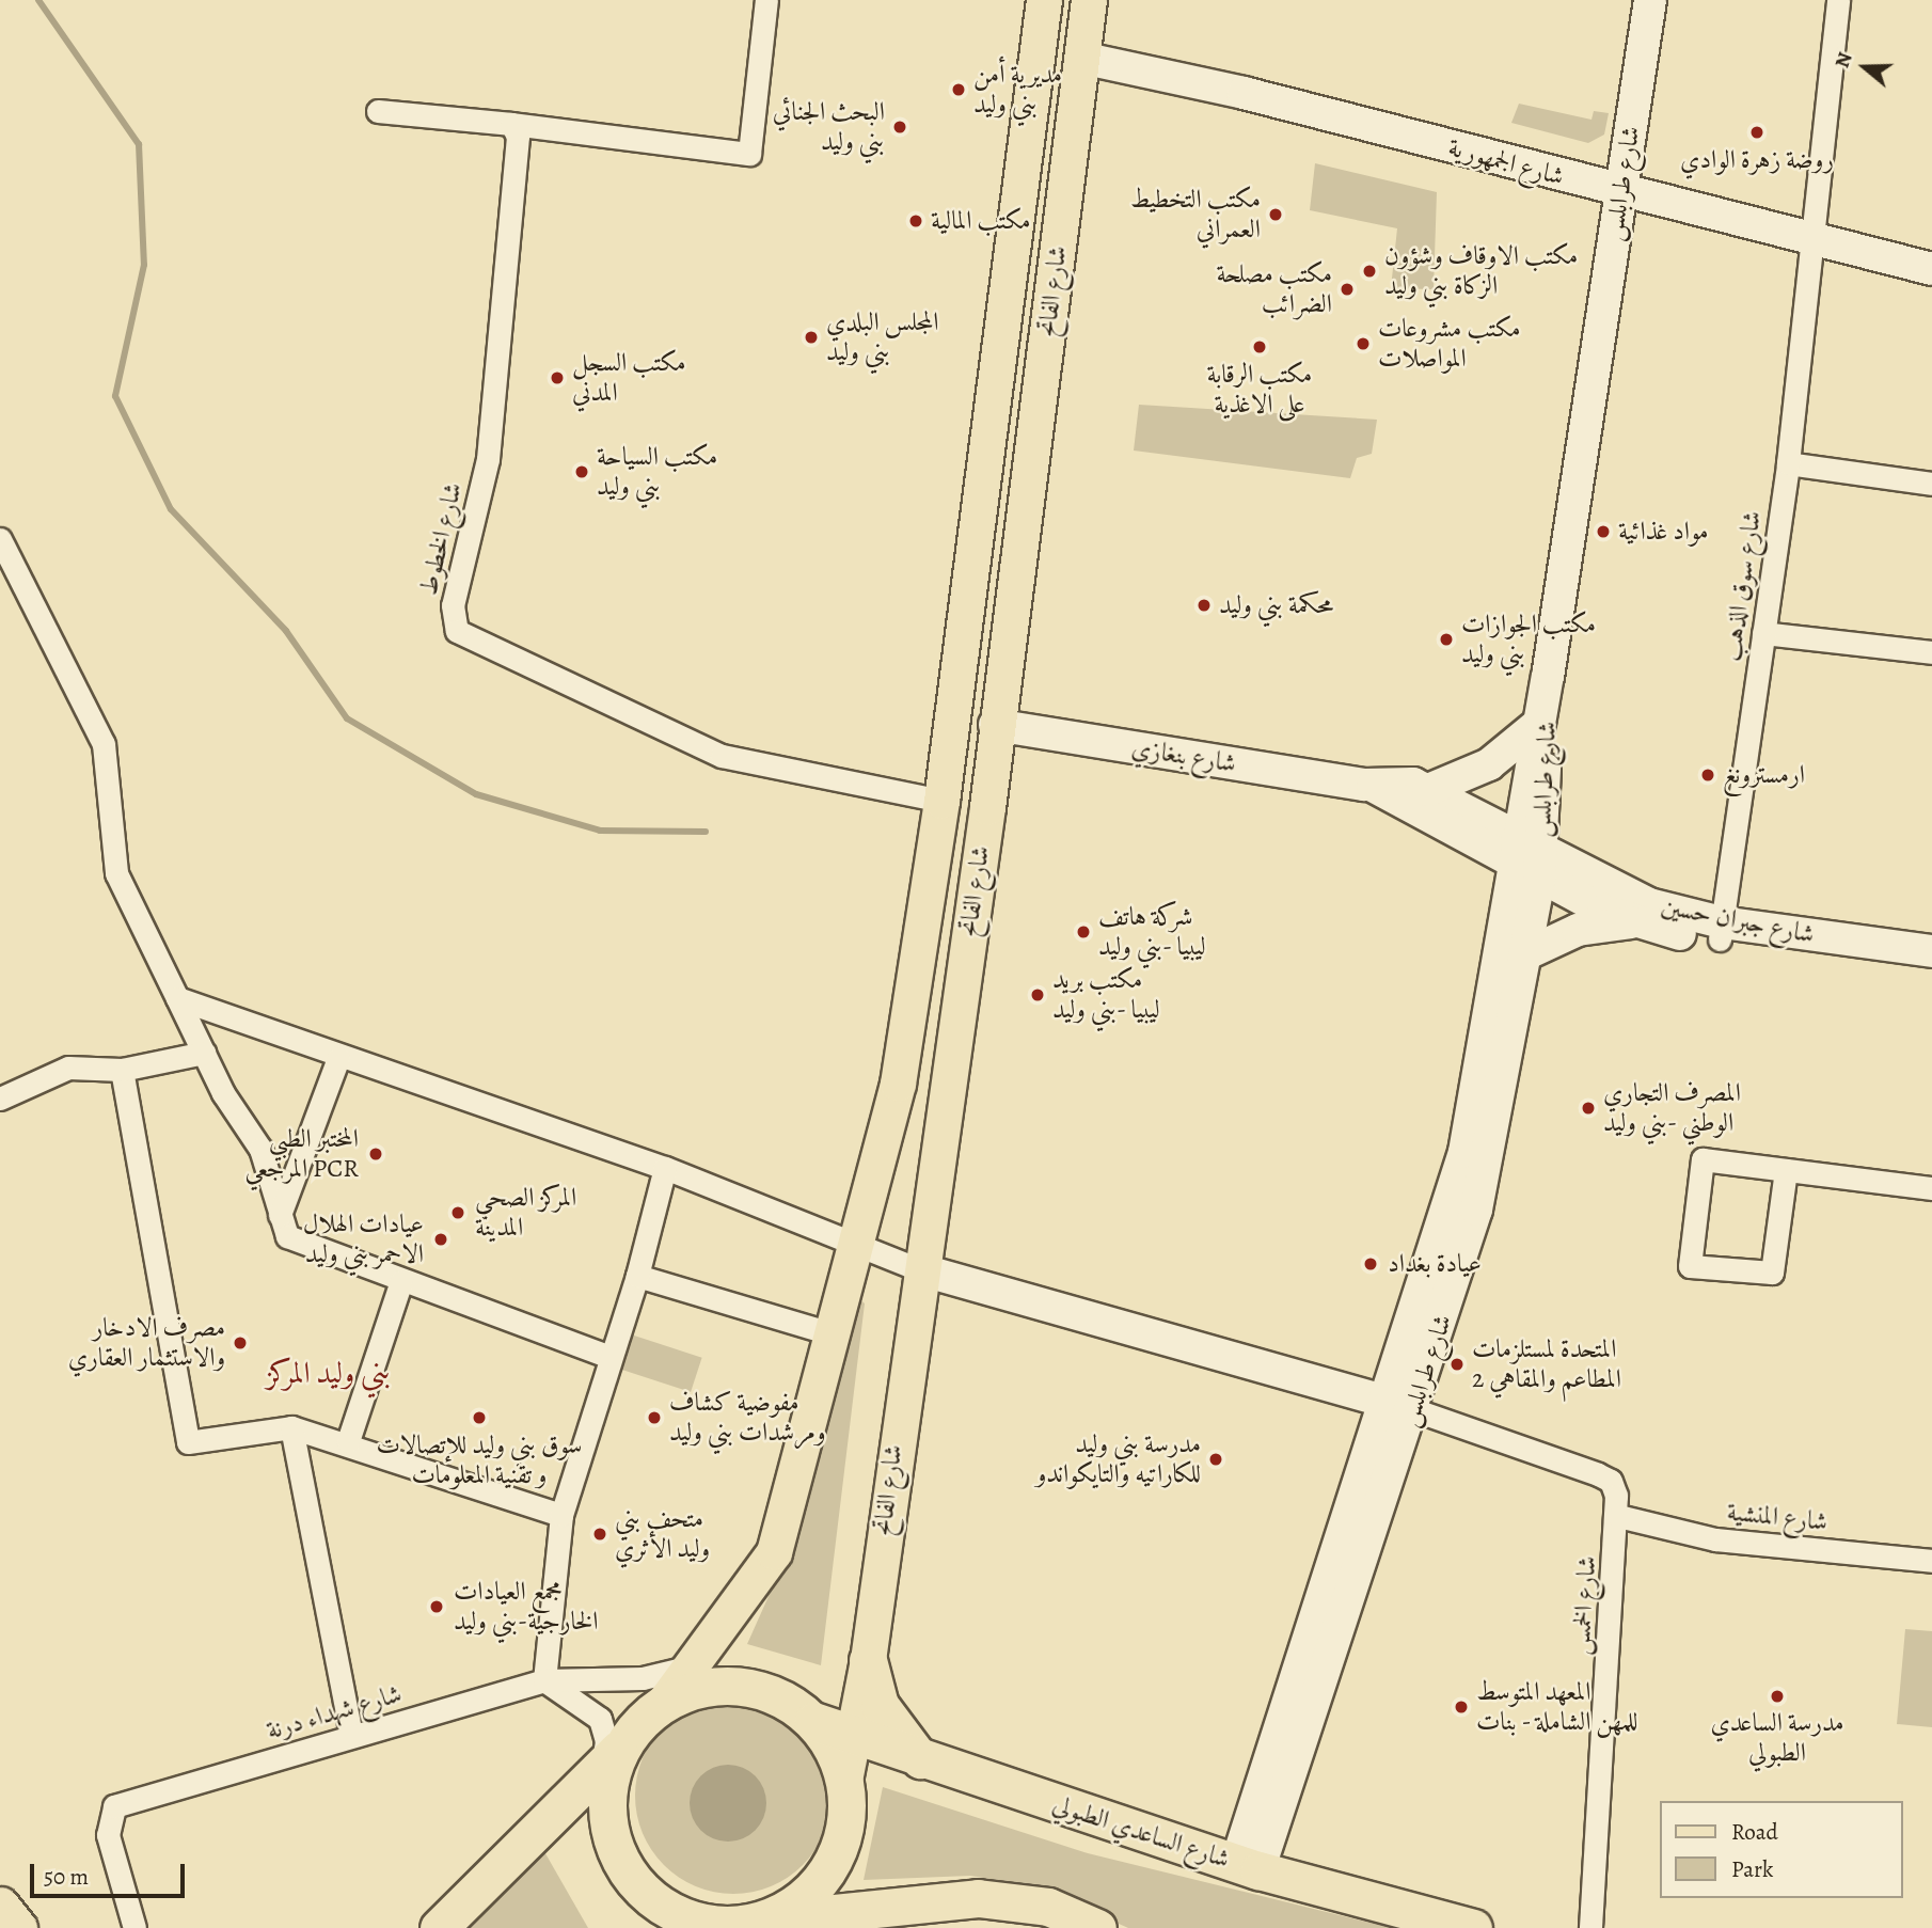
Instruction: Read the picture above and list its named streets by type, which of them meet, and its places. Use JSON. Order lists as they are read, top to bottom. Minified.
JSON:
{"streets":{"highway":["شارع الساعدي الطبولي"],"main road":["شارع الجمهورية","شارع طرابلس","شارع الفاتح","شارع بنغازي","شارع جبران حسين"],"street":["شارع الخطوط","شارع سوق الذهب","شارع المنشية","شارع الخمس","شارع شهداء درنة"]},"crossings":[["شارع الجمهورية","شارع طرابلس"],["شارع الجمهورية","شارع الفاتح"],["شارع الجمهورية","شارع سوق الذهب"],["شارع طرابلس","شارع جبران حسين"],["شارع طرابلس","شارع الخمس"],["شارع طرابلس","شارع الساعدي الطبولي"],["شارع الفاتح","شارع الخطوط"],["شارع الفاتح","شارع بنغازي"],["شارع الفاتح","شارع شهداء درنة"],["شارع الفاتح","شارع الساعدي الطبولي"],["شارع سوق الذهب","شارع جبران حسين"],["شارع بنغازي","شارع جبران حسين"],["شارع المنشية","شارع الخمس"]],"districts":["بني وليد المركز"],"places":["مديرية أمن بني وليد","البحث الجنائي بني وليد","روضة زهرة الوادي","مكتب التخطيط العمراني","مكتب المالية","مكتب الاوقاف وشؤون الزكاة بني وليد","مكتب مصلحة الضرائب","المجلس البلدي بني وليد","مكتب مشروعات المواصلات","مكتب الرقابة على الاغذية","مكتب السجل المدني","مكتب السياحة بني وليد","مواد غذائية","محكمة بني وليد","مكتب الجوازات بني وليد","ارمسترونغ","شركة هاتف ليبيا -بني وليد","مكتب بريد ليبيا -بني وليد","المصرف التجاري الوطني -بني وليد","المختبر الطبي المرجعي PCR","المركز الصحي المدينة","عيادات الهلال الاحمر بني وليد","عيادة بغداد","مصرف الادخار والاستثمار العقاري","المتحدة لمستلزمات المطاعم والمقاهي 2","سوق بني وليد للإتصالات و تقنية المعلومات","مفوضية كشاف ومرشدات بني وليد","مدرسة بني وليد للكاراتيه والتايكواندو","متحف بني وليد الأثري","مجمع العيادات الخارجية-بني وليد","مدرسة الساعدي الطبولي","المعهد المتوسط للمهن الشاملة - بنات"],"legend":["Road","Park"],"scale_bar":"50 m","north":"left"}
